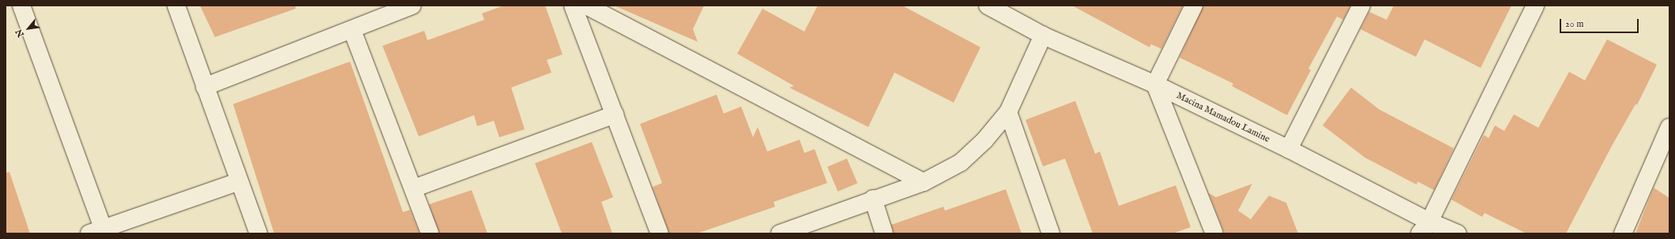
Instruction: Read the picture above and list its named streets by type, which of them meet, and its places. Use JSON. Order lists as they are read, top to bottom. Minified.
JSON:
{"streets":{"street":["Macina Mamadou Lamine"]},"scale_bar":"20 m","north":"bottom left"}
